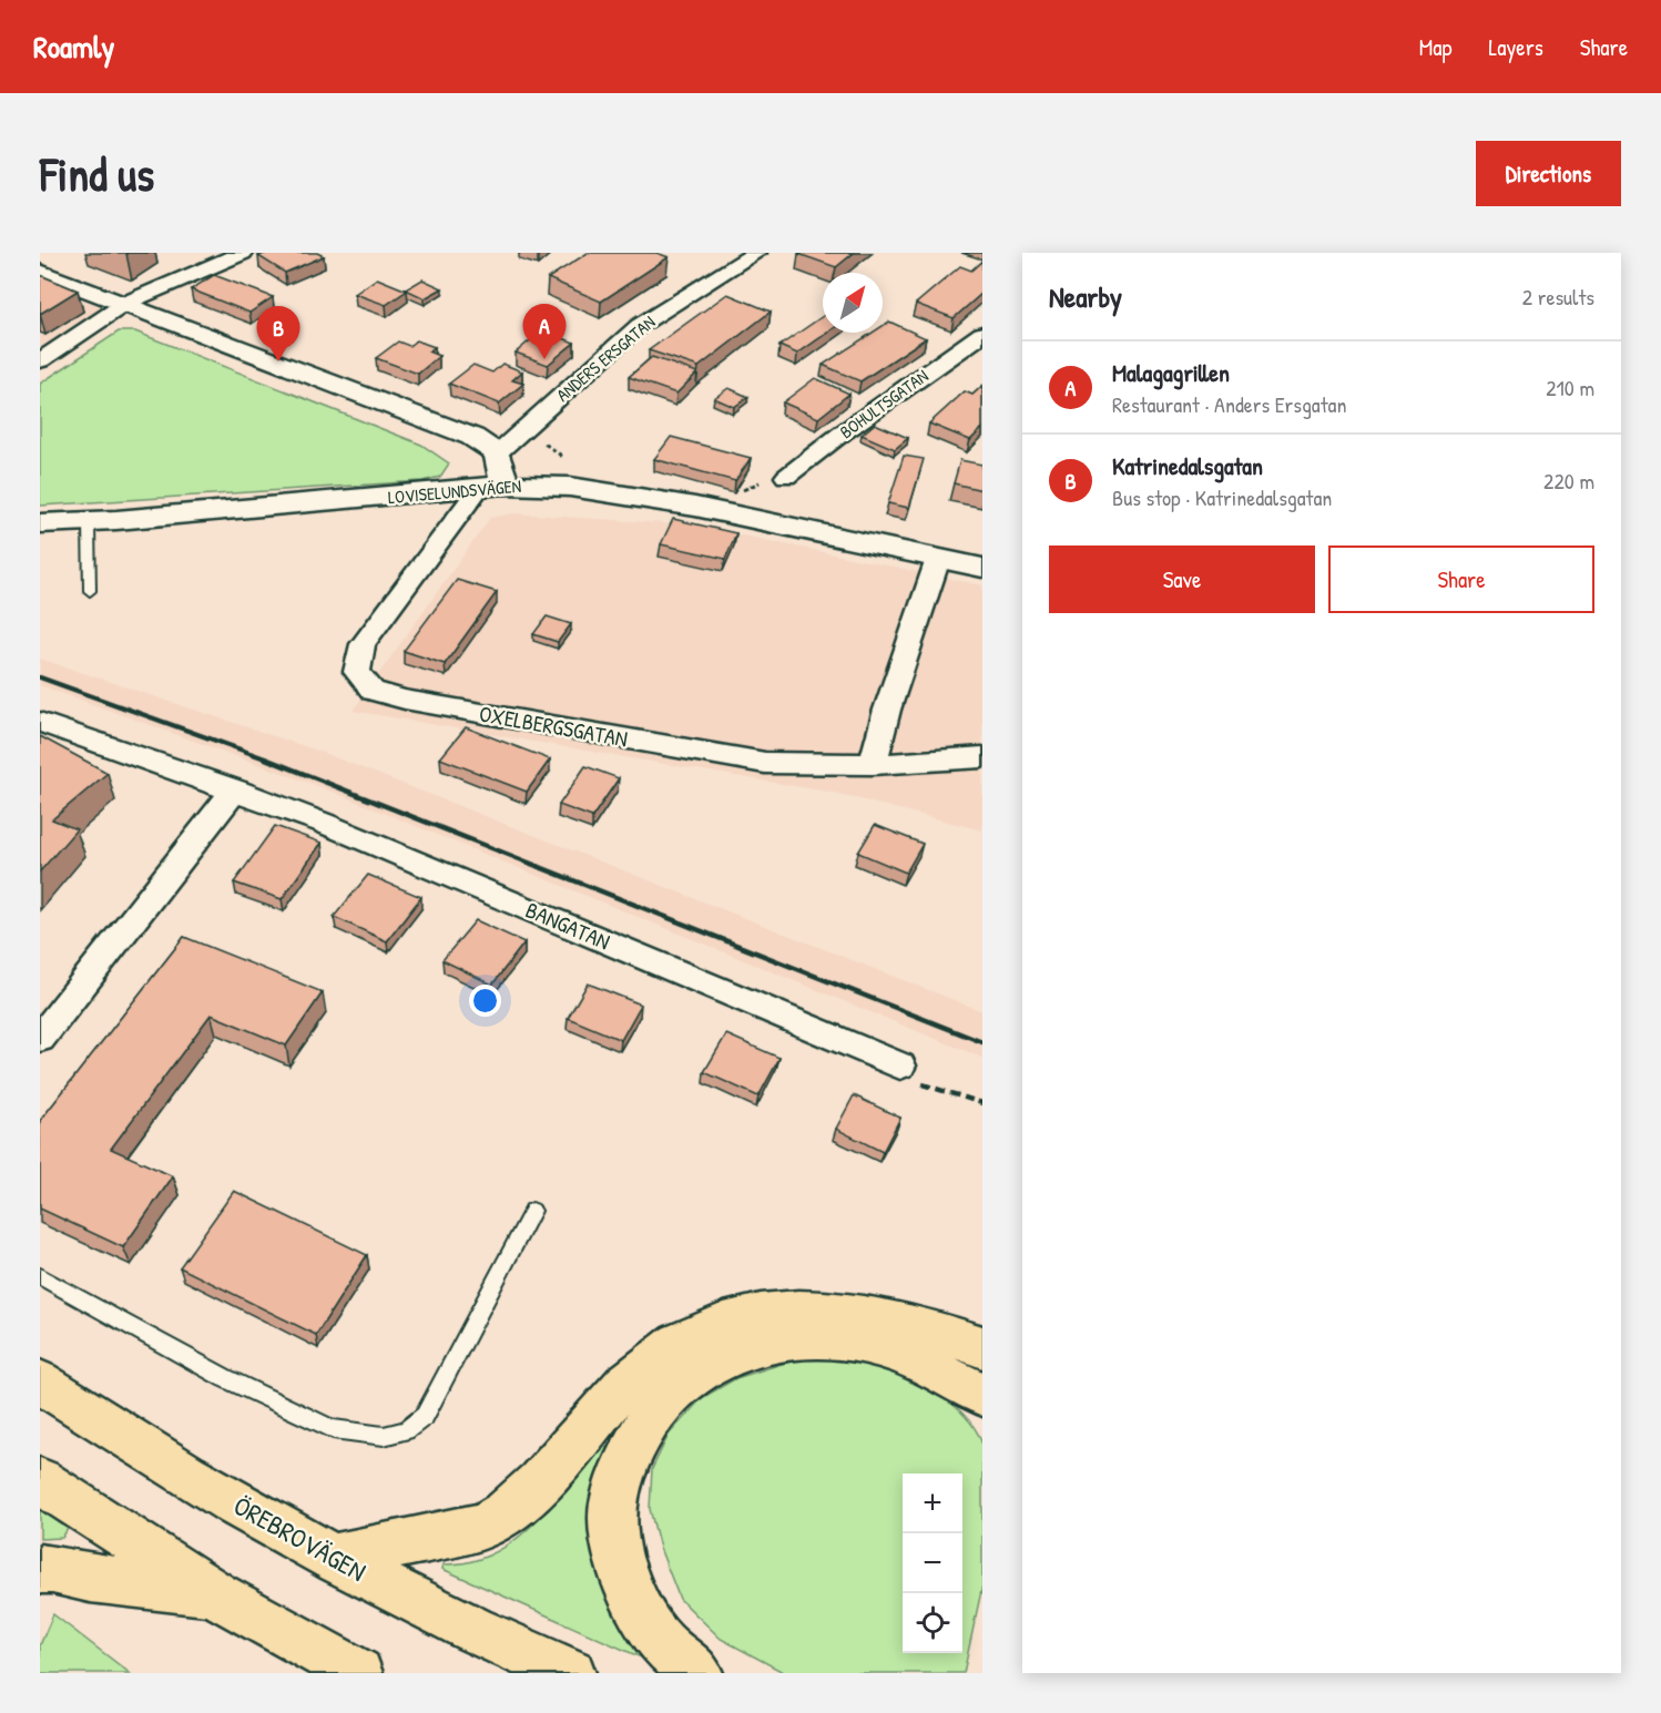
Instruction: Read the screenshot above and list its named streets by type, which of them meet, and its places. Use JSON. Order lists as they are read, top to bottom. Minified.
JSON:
{"streets":{"highway":["ÖREBROVÄGEN"],"street":["ANDERS ERSGATAN","BOHULTSGATAN","LOVISELUNDSVÄGEN","OXELBERGSGATAN","BANGATAN"]},"crossings":[["LOVISELUNDSVÄGEN","OXELBERGSGATAN"]],"north":"top right","page":{"header":"Roamly","nav":["Map","Layers","Share"],"buttons":["Directions",["Save","Share"]],"title":"Find us","heading":["Nearby","2 results"],"pins":["A","B"],"list":[{"mark":"A","name":"Malagagrillen","note":"Restaurant · Anders Ersgatan","value":"210 m"},{"mark":"B","name":"Katrinedalsgatan","note":"Bus stop · Katrinedalsgatan","value":"220 m"}],"map_buttons":["+","−"]}}
